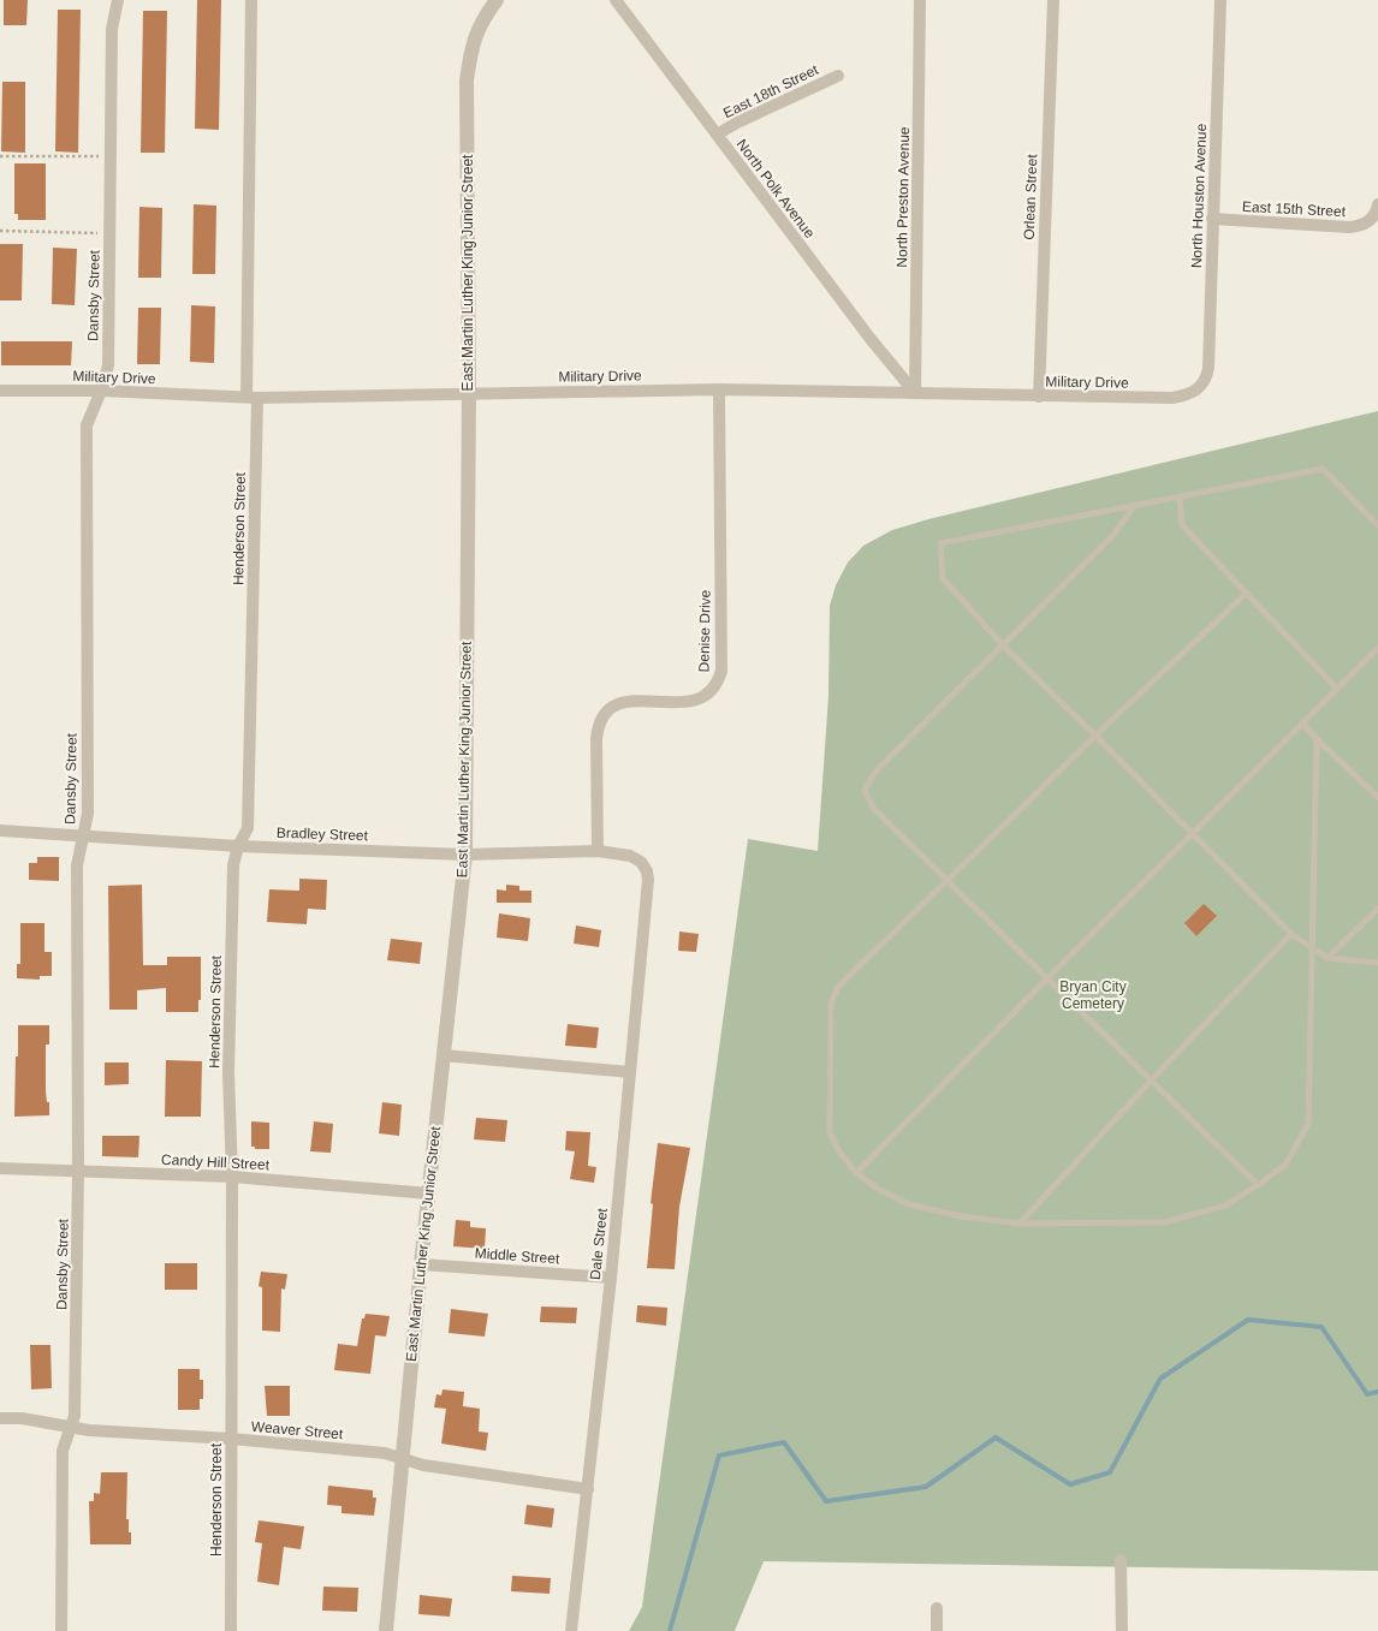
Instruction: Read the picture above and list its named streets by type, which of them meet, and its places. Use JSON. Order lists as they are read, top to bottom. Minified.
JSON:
{"streets":{"street":["East 18th Street","North Polk Avenue","North Houston Avenue","North Preston Avenue","Orlean Street","East 15th Street","East Martin Luther King Junior Street","Dansby Street","Military Drive","Henderson Street","Denise Drive","Bradley Street","Candy Hill Street","Dale Street","Middle Street","Weaver Street"]},"crossings":[["East 18th Street","North Polk Avenue"],["North Polk Avenue","North Preston Avenue"],["North Polk Avenue","Military Drive"],["North Houston Avenue","East 15th Street"],["North Houston Avenue","Military Drive"],["North Preston Avenue","Military Drive"],["Orlean Street","Military Drive"],["East Martin Luther King Junior Street","Military Drive"],["East Martin Luther King Junior Street","Bradley Street"],["East Martin Luther King Junior Street","Candy Hill Street"],["East Martin Luther King Junior Street","Middle Street"],["East Martin Luther King Junior Street","Weaver Street"],["Dansby Street","Military Drive"],["Dansby Street","Bradley Street"],["Dansby Street","Candy Hill Street"],["Dansby Street","Weaver Street"],["Military Drive","Henderson Street"],["Military Drive","Denise Drive"],["Henderson Street","Bradley Street"],["Henderson Street","Candy Hill Street"],["Henderson Street","Weaver Street"],["Denise Drive","Bradley Street"],["Bradley Street","Dale Street"],["Dale Street","Middle Street"],["Dale Street","Weaver Street"]],"parks":["Bryan City Cemetery"]}
